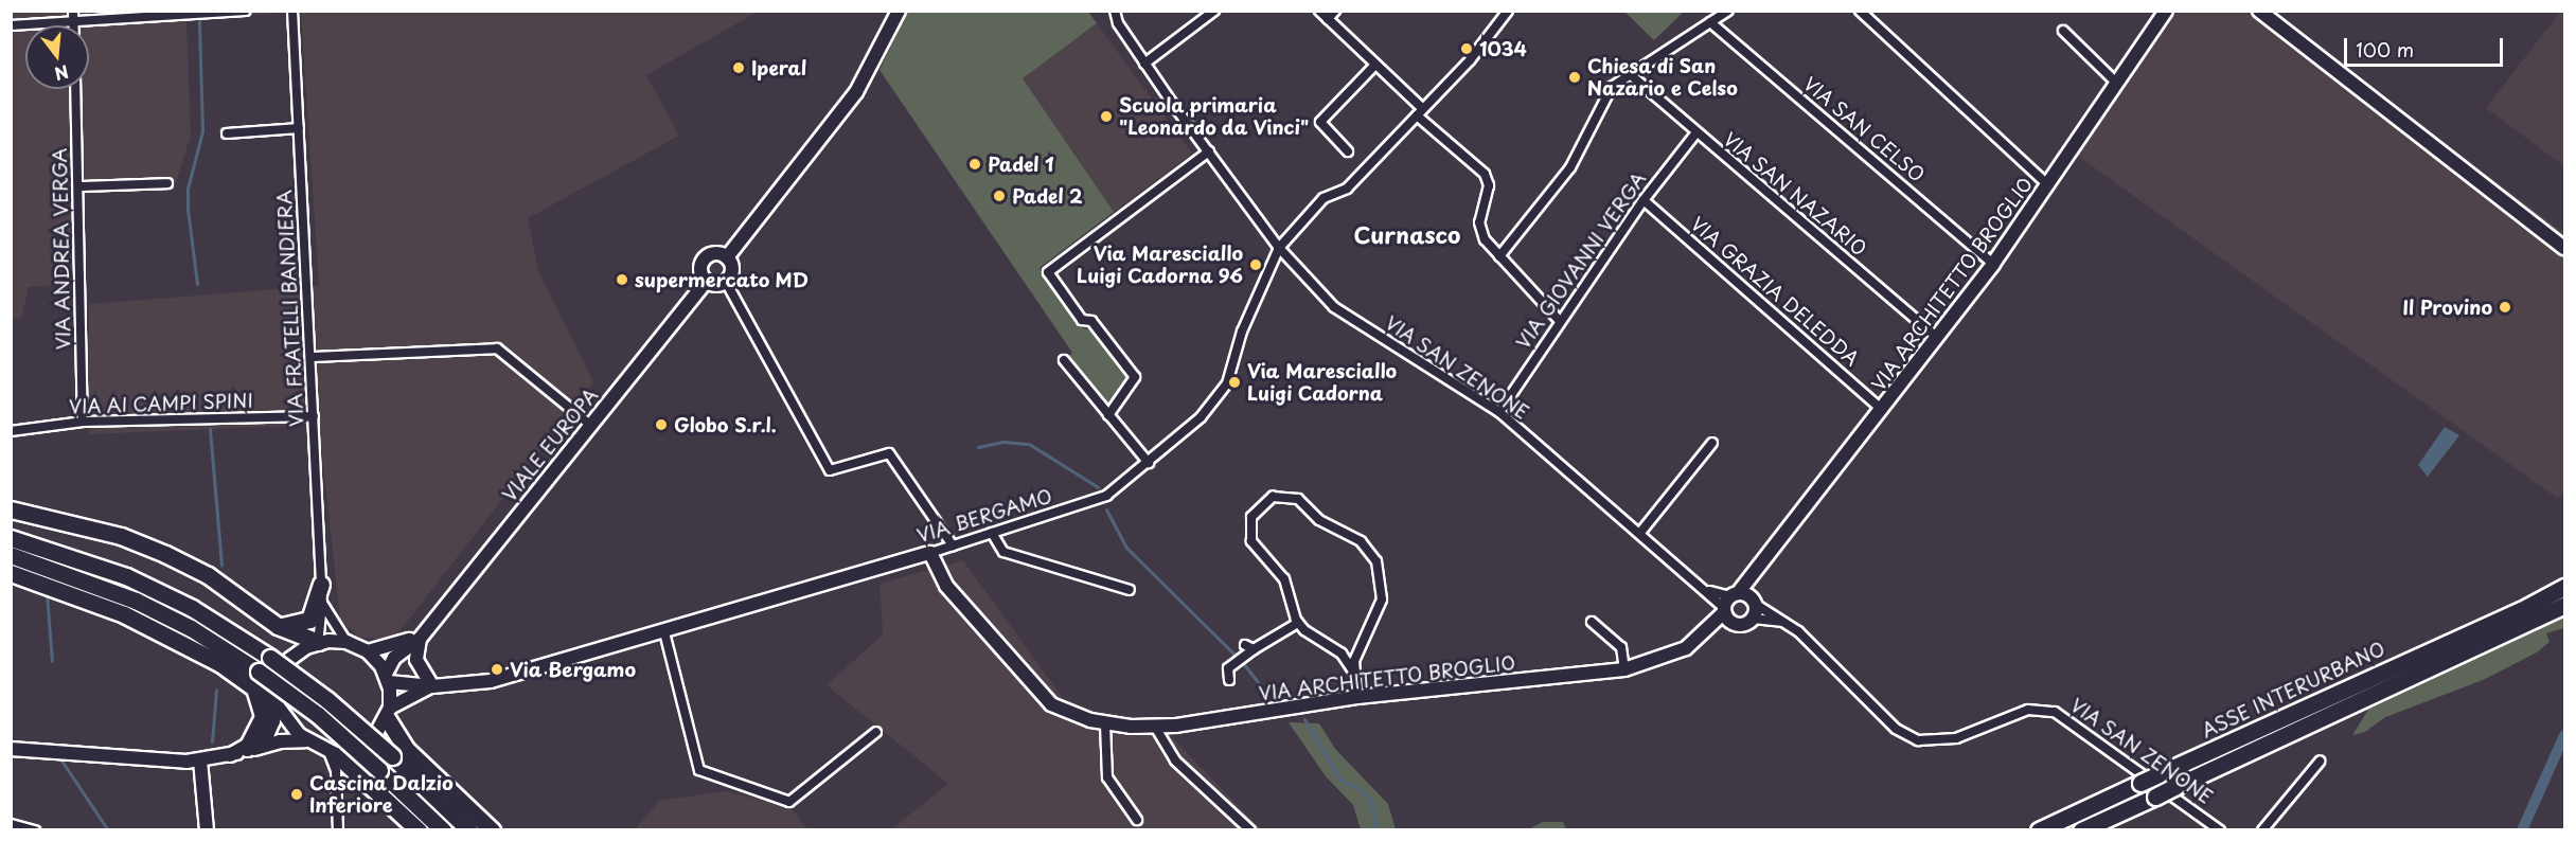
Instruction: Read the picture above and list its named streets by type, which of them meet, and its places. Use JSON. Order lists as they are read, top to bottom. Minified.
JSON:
{"streets":{"highway":["ASSE INTERURBANO"],"street":["VIA SAN CELSO","VIA SAN NAZARIO","VIA ANDREA VERGA","VIA GIOVANNI VERGA","VIA ARCHITETTO BROGLIO","VIA GRAZIA DELEDDA","VIA FRATELLI BANDIERA","VIA SAN ZENONE","VIA AI CAMPI SPINI","VIALE EUROPA","VIA BERGAMO"]},"crossings":[["VIA SAN CELSO","VIA ARCHITETTO BROGLIO"],["VIA SAN NAZARIO","VIA GIOVANNI VERGA"],["VIA SAN NAZARIO","VIA ARCHITETTO BROGLIO"],["VIA ANDREA VERGA","VIA AI CAMPI SPINI"],["VIA GIOVANNI VERGA","VIA GRAZIA DELEDDA"],["VIA GIOVANNI VERGA","VIA SAN ZENONE"],["VIA ARCHITETTO BROGLIO","VIA GRAZIA DELEDDA"],["VIA ARCHITETTO BROGLIO","VIA SAN ZENONE"],["VIA ARCHITETTO BROGLIO","VIA BERGAMO"],["VIA FRATELLI BANDIERA","VIA AI CAMPI SPINI"],["VIA FRATELLI BANDIERA","VIALE EUROPA"],["VIA FRATELLI BANDIERA","VIA BERGAMO"],["VIALE EUROPA","VIA BERGAMO"]],"districts":["Curnasco"],"places":["1034","Iperal","Chiesa di San Nazario e Celso","Scuola primaria \"Leonardo da Vinci\"","Padel 1","Padel 2","Via Maresciallo Luigi Cadorna 96","supermercato MD","Il Provino","Via Maresciallo Luigi Cadorna","Globo S.r.l.","Via Bergamo","Cascina Dalzio Inferiore"],"scale_bar":"100 m","north":"bottom"}
